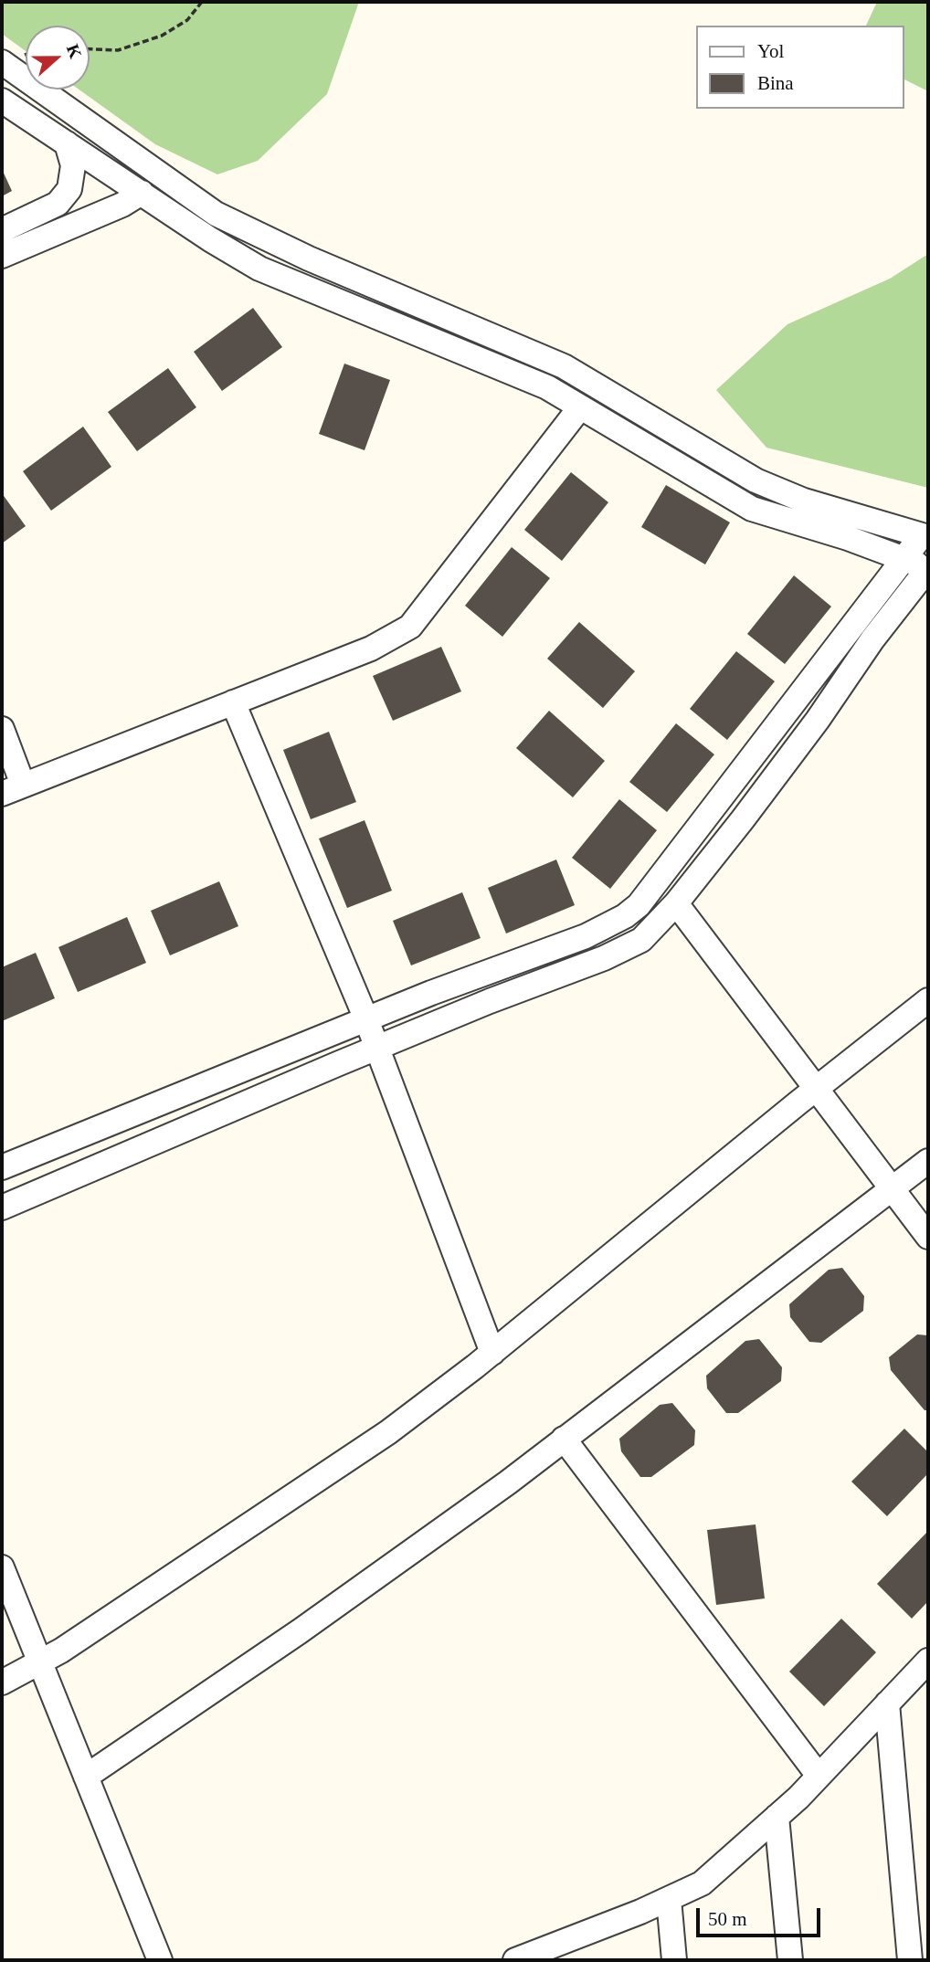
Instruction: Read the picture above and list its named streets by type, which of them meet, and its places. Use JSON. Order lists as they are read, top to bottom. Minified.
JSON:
{"legend":["Yol","Bina"],"scale_bar":"50 m","north":"right"}
